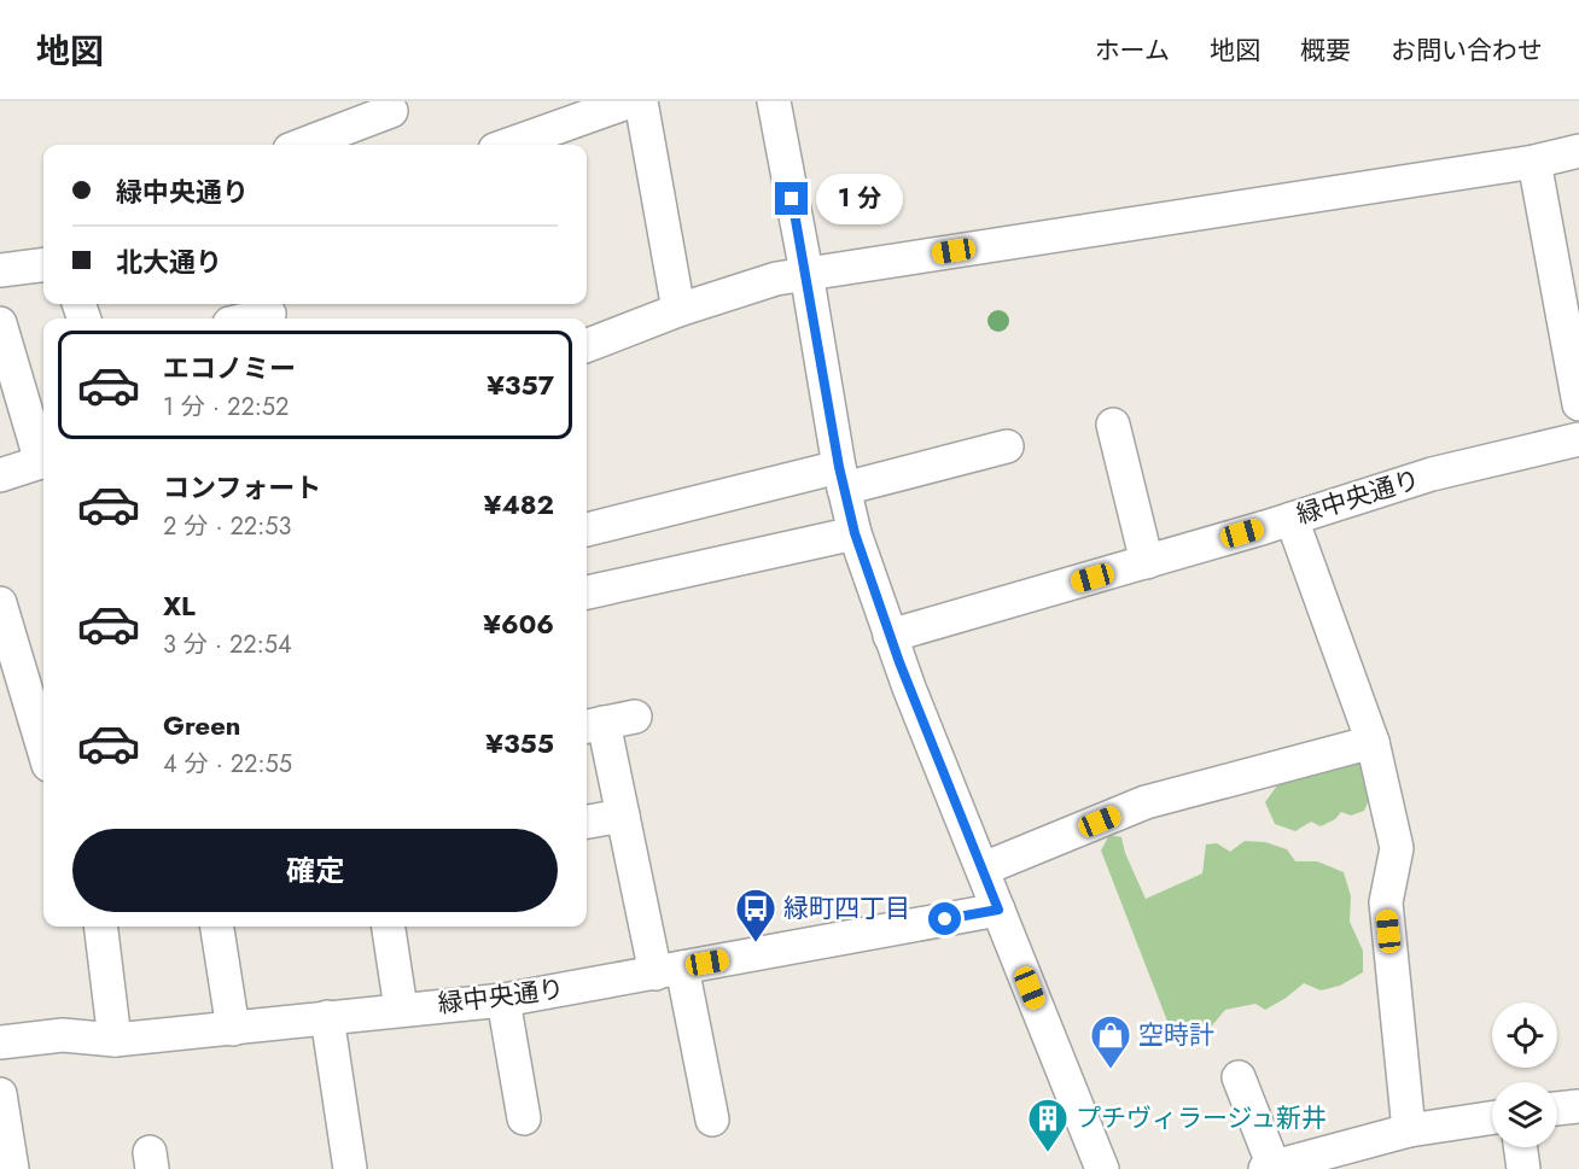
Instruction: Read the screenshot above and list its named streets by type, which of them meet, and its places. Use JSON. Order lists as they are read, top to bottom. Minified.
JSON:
{"streets":{"street":["緑中央通り"]},"places":{"bus stop":["緑町四丁目"],"shop":["空時計"],"building":["プチヴィラージュ新井"]},"page":{"header":"地図","nav":["ホーム","地図","概要","お問い合わせ"],"banner":["緑中央通り","北大通り"],"bubble":"1 分","list":[{"name":"エコノミー","note":"1 分 · 22:52","value":"¥357"},{"name":"コンフォート","note":"2 分 · 22:53","value":"¥482"},{"name":"XL","note":"3 分 · 22:54","value":"¥606"},{"name":"Green","note":"4 分 · 22:55","value":"¥355"}],"buttons":"確定"}}
